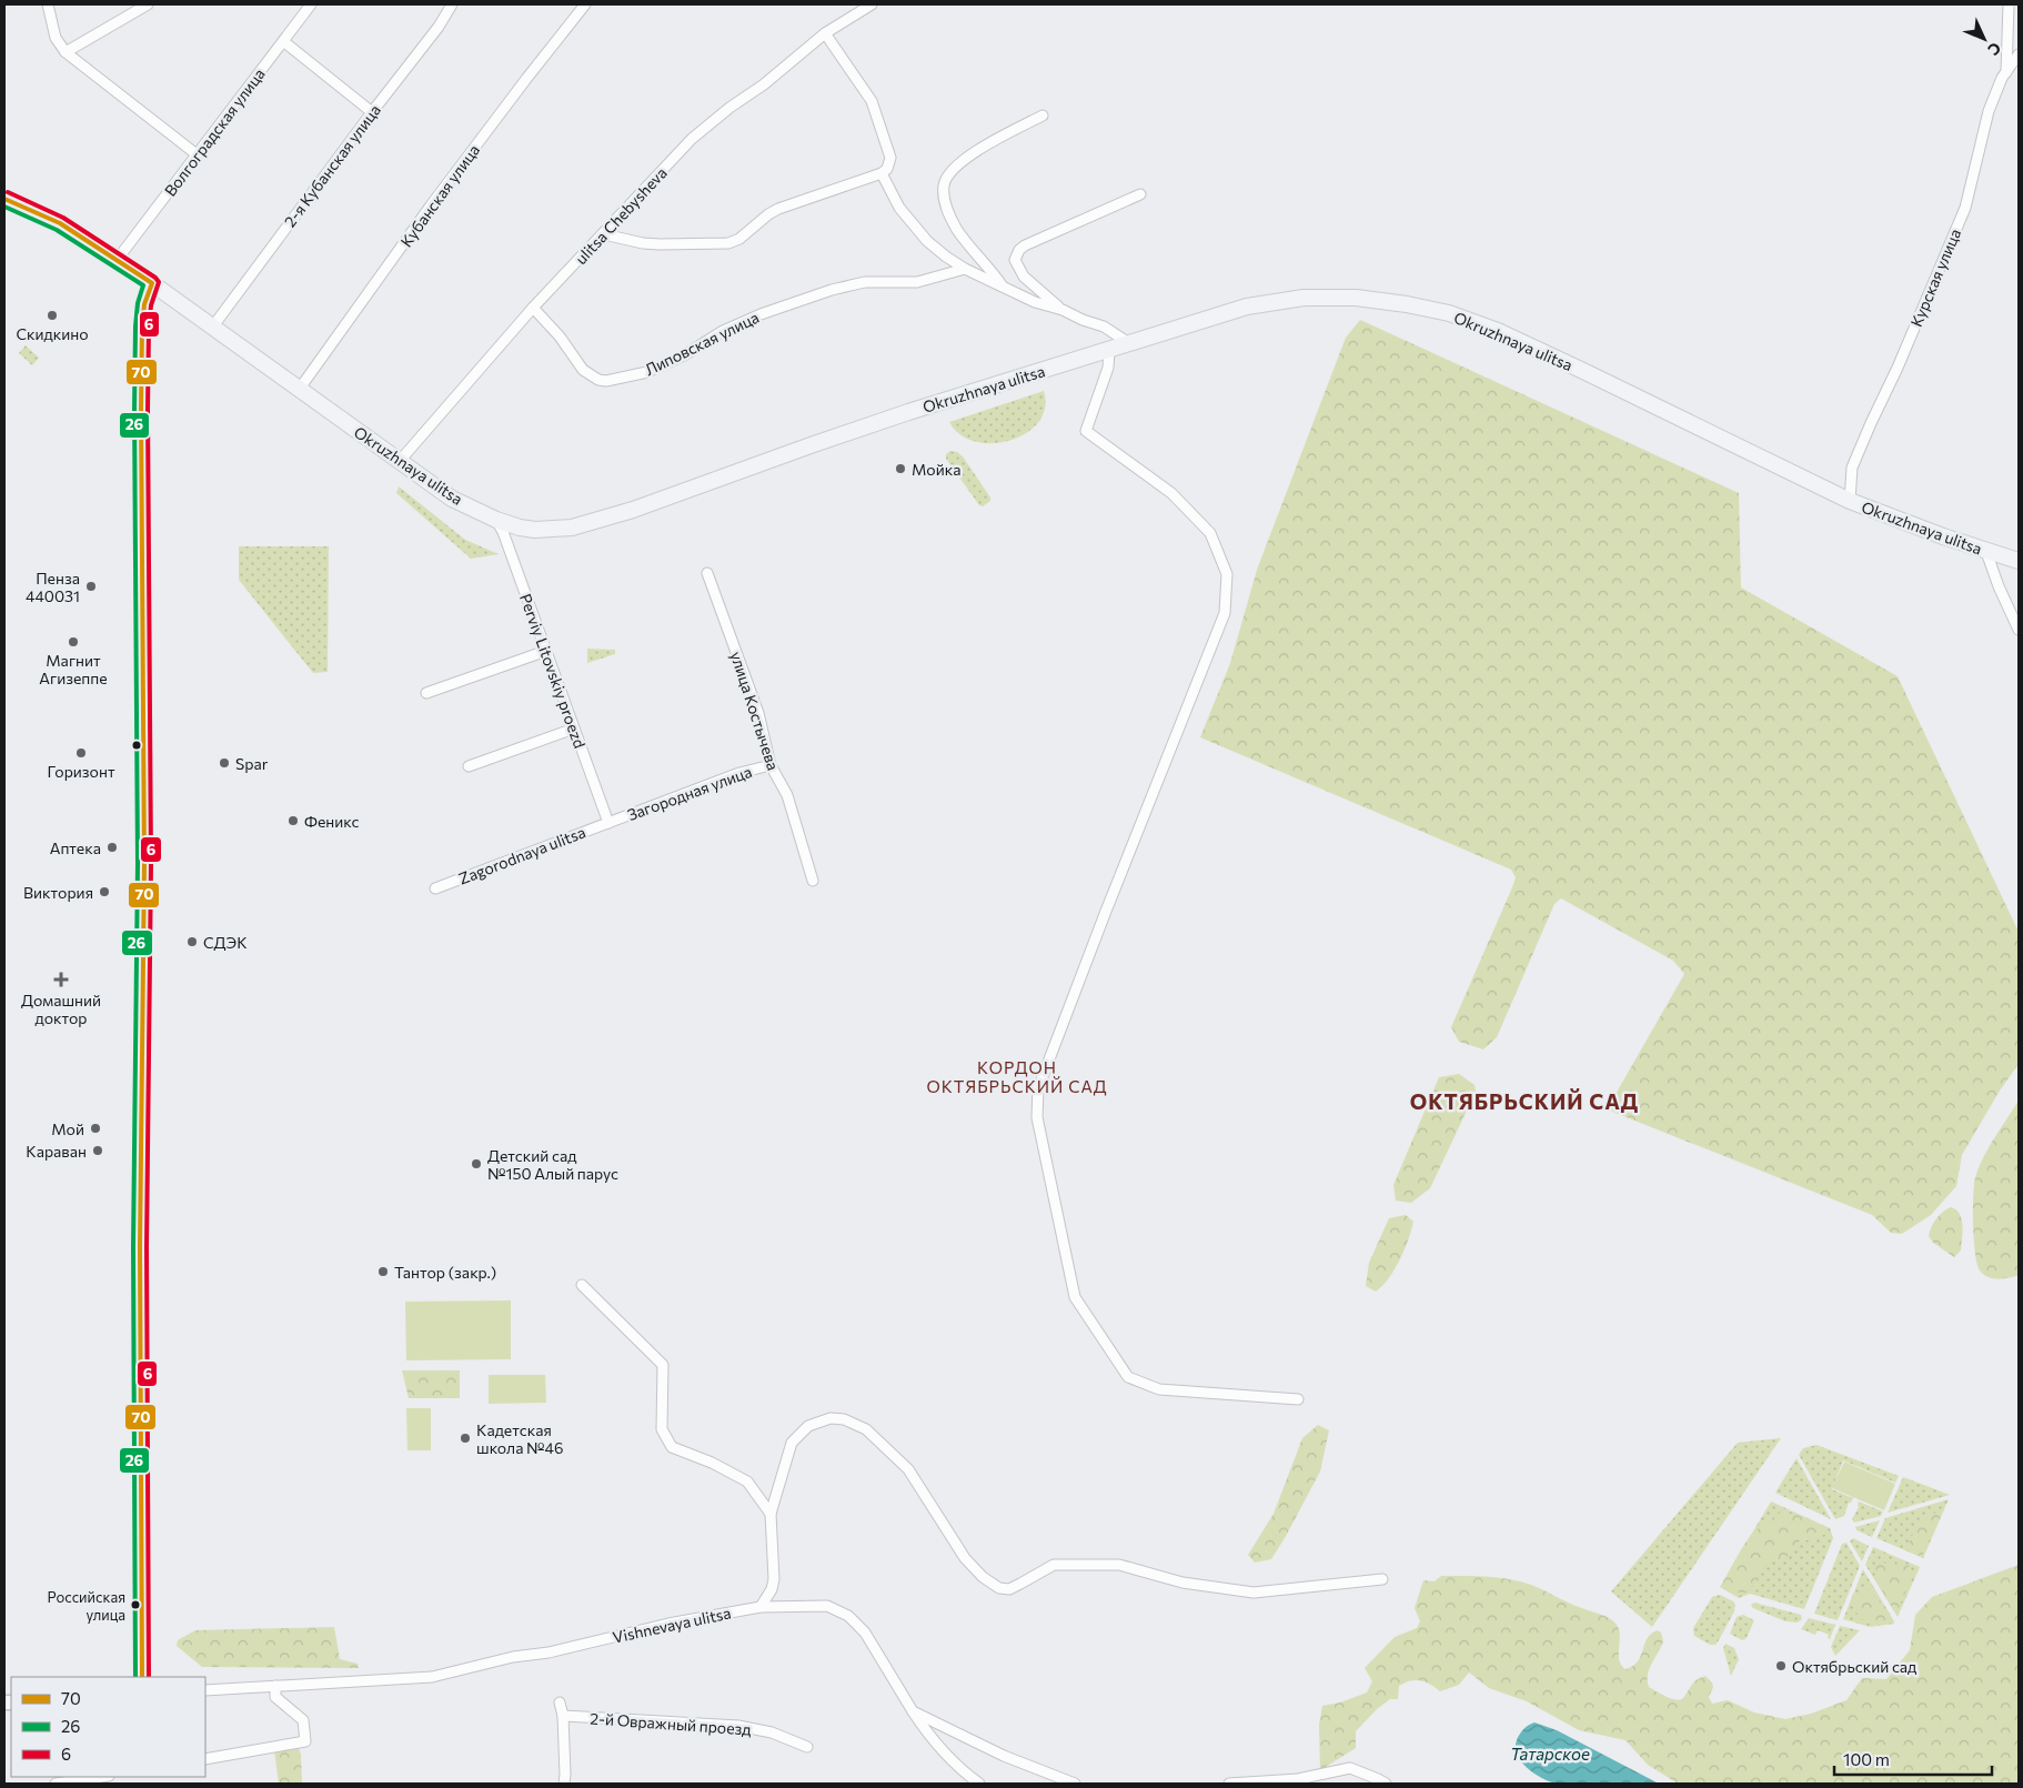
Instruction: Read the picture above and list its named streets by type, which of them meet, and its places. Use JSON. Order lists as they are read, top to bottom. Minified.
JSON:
{"streets":{"main road":["Okruzhnaya ulitsa"],"street":["Волгоградская улица","2-я Кубанская улица","Кубанская улица","ulitsa Chebysheva","Курская улица","Липовская улица","Perviy Litovskiy proezd","улица Костычева","Загородная улица","Zagorodnaya ulitsa","Vishnevaya ulitsa","2-й Овражный проезд"]},"crossings":[["Волгоградская улица","Okruzhnaya ulitsa"],["2-я Кубанская улица","Okruzhnaya ulitsa"],["Кубанская улица","Okruzhnaya ulitsa"],["ulitsa Chebysheva","Okruzhnaya ulitsa"],["ulitsa Chebysheva","Липовская улица"],["Курская улица","Okruzhnaya ulitsa"],["Okruzhnaya ulitsa","Perviy Litovskiy proezd"],["Perviy Litovskiy proezd","Загородная улица"],["Perviy Litovskiy proezd","Zagorodnaya ulitsa"],["улица Костычева","Загородная улица"],["Загородная улица","Zagorodnaya ulitsa"]],"districts":["КОРДОН ОКТЯБРЬСКИЙ САД","ОКТЯБРЬСКИЙ САД"],"water":["Татарское"],"places":{"other":["Скидкино","Мойка","Пенза 440031","Магнит Агизеппе","Горизонт","Spar","Феникс","Аптека","Виктория","СДЭК","Мой","Караван","Детский сад №150 Алый парус","Тантор (закр.)","Кадетская школа №46","Российская улица","Октябрьский сад"],"health":["Домашний доктор"]},"lines":["transit line 6","transit line 70","transit line 26"],"legend":["70","26","6"],"scale_bar":"100 m","north":"bottom right"}
